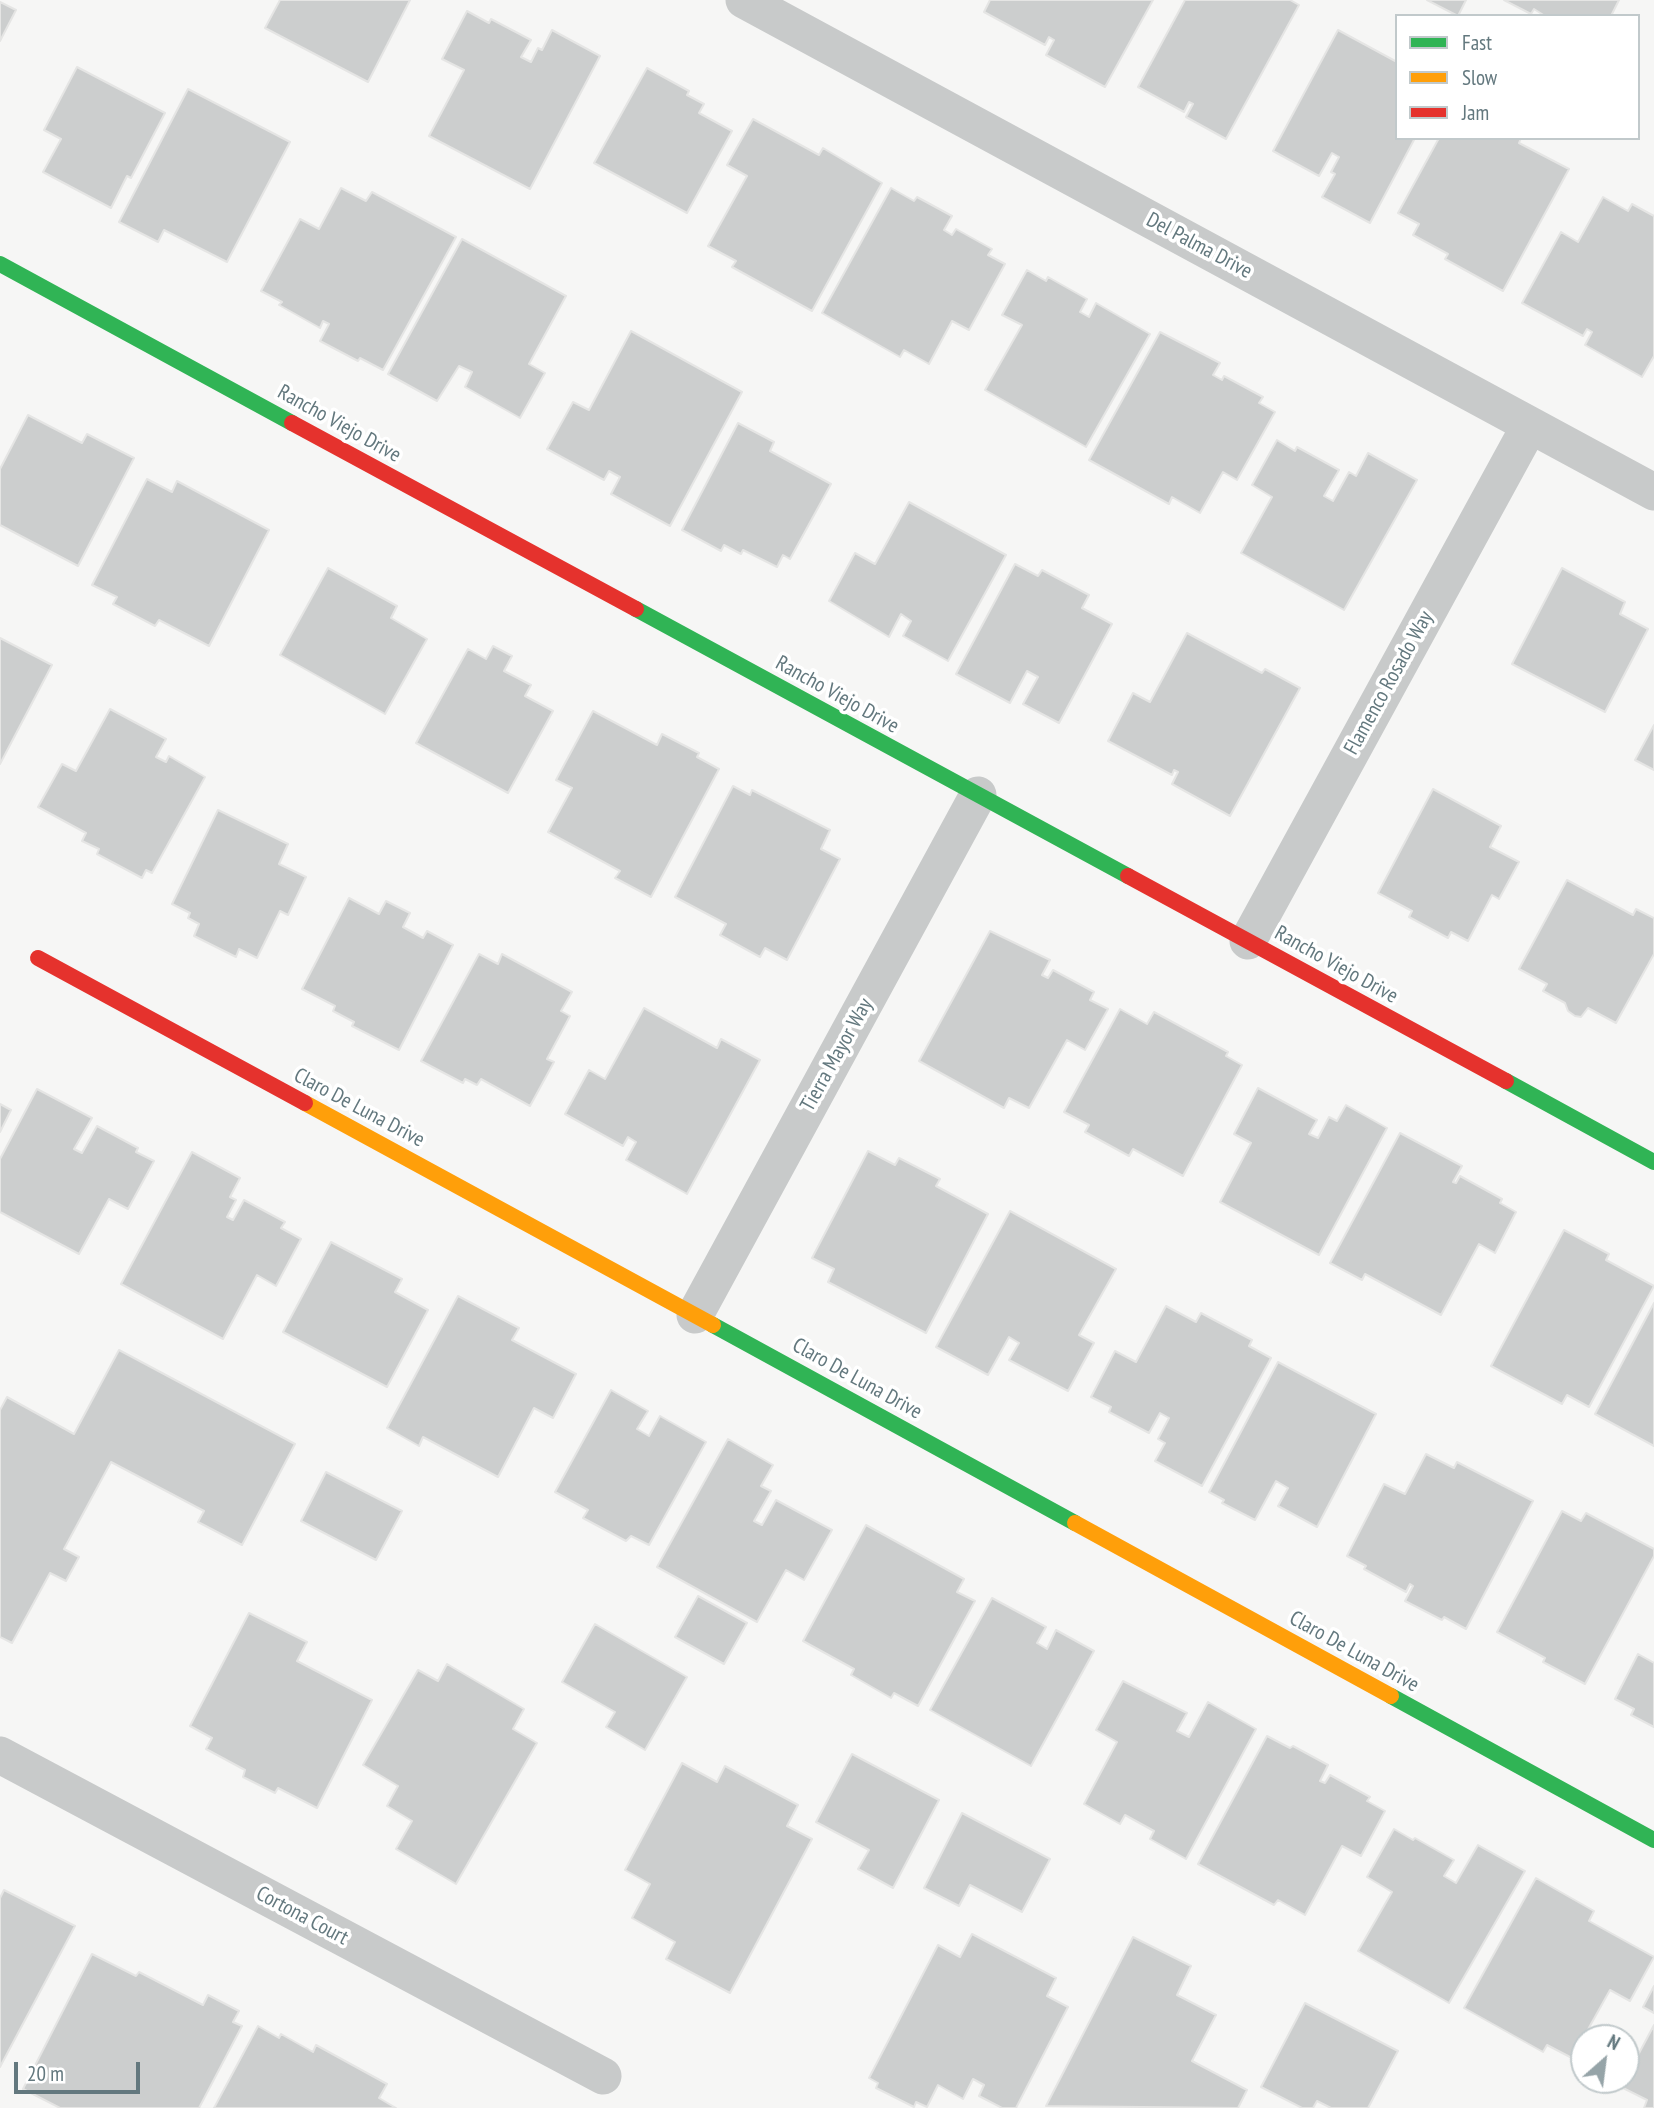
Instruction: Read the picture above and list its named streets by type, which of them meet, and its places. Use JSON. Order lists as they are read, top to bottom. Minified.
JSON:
{"streets":{"street":["Del Palma Drive","Rancho Viejo Drive","Flamenco Rosado Way","Tierra Mayor Way","Claro De Luna Drive","Cortona Court"]},"crossings":[["Del Palma Drive","Flamenco Rosado Way"],["Rancho Viejo Drive","Flamenco Rosado Way"],["Rancho Viejo Drive","Tierra Mayor Way"],["Tierra Mayor Way","Claro De Luna Drive"]],"legend":["Fast","Slow","Jam"],"scale_bar":"20 m","north":"top right"}
